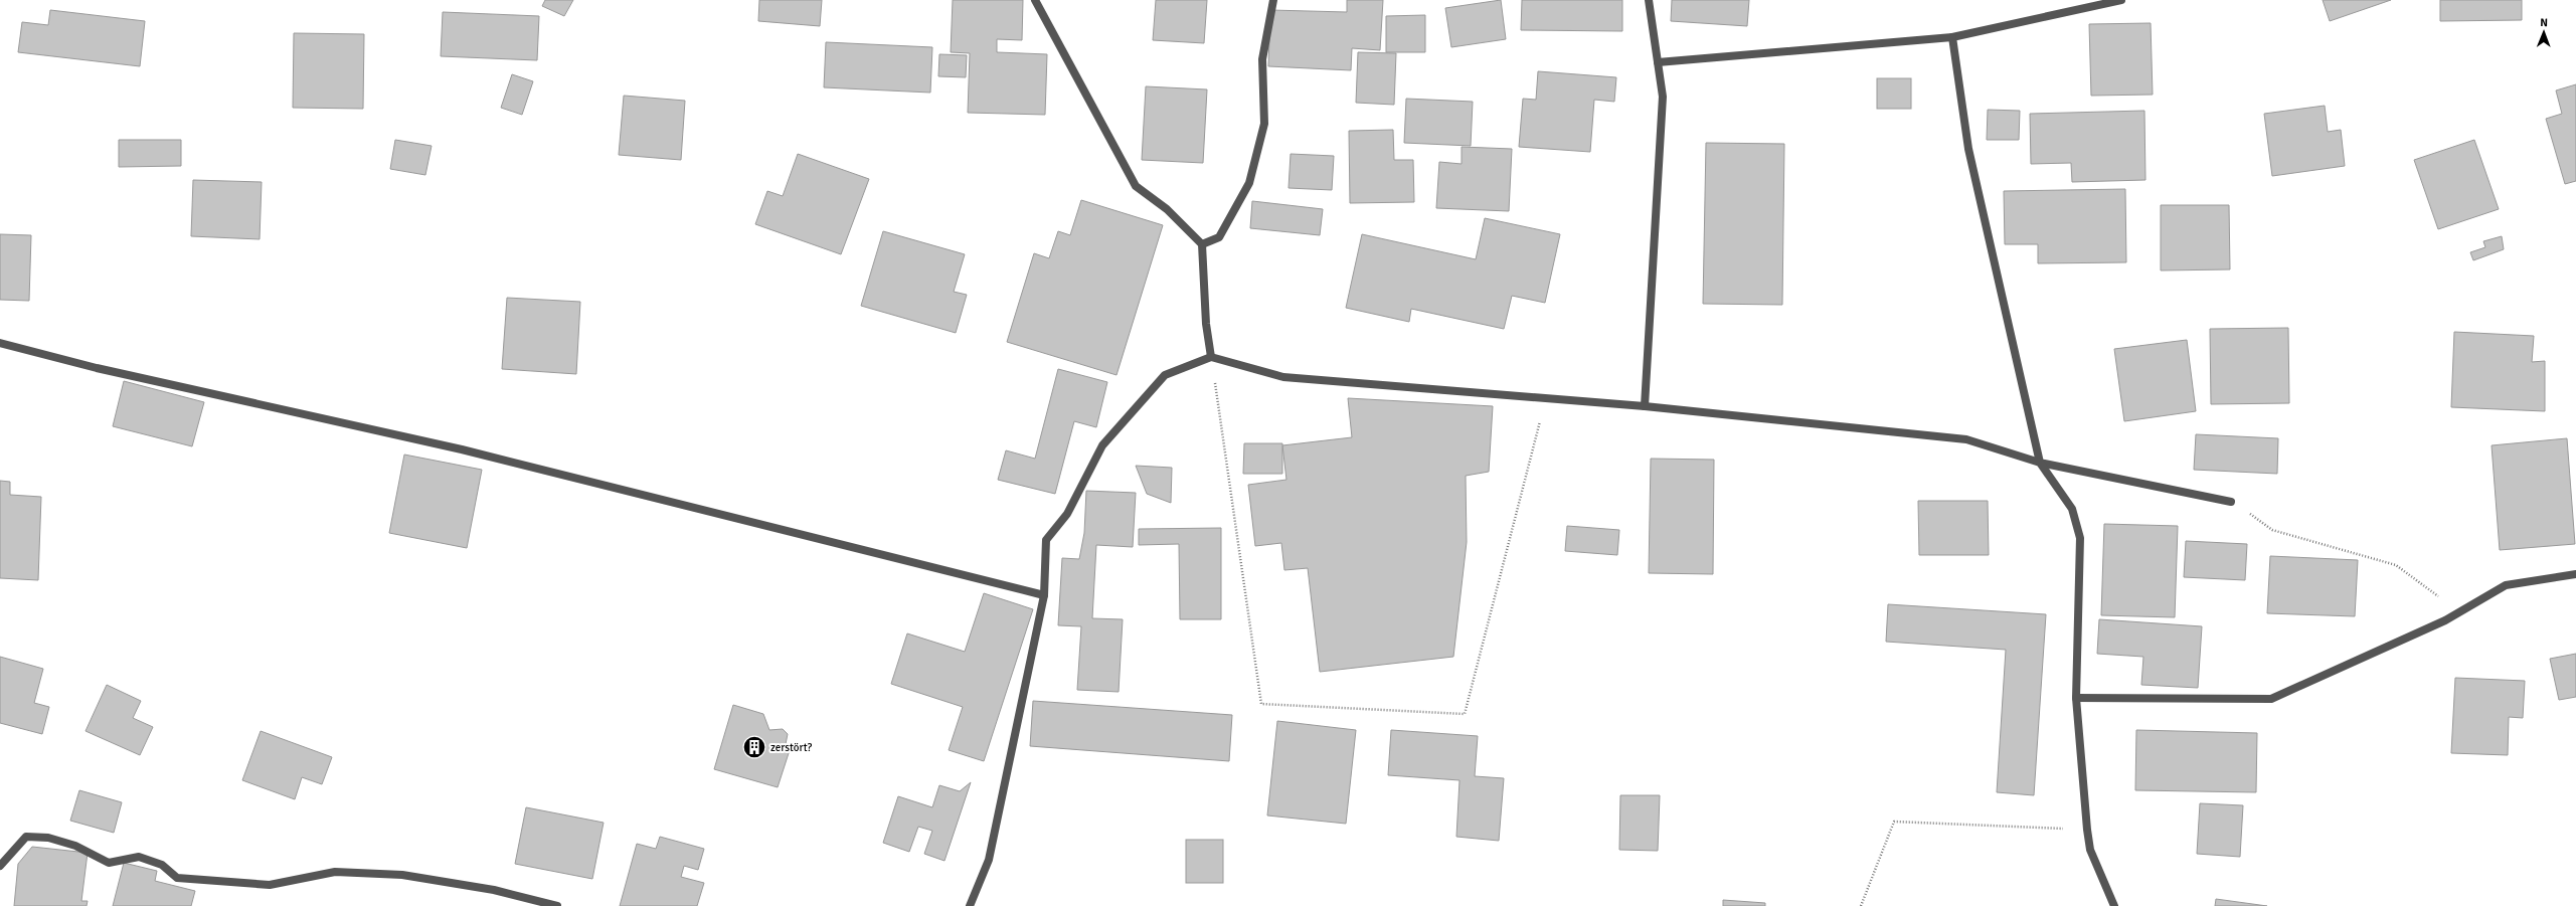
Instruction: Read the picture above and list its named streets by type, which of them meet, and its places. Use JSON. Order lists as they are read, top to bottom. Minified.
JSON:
{"places":{"building":["zerstört?"]},"north":"top"}
